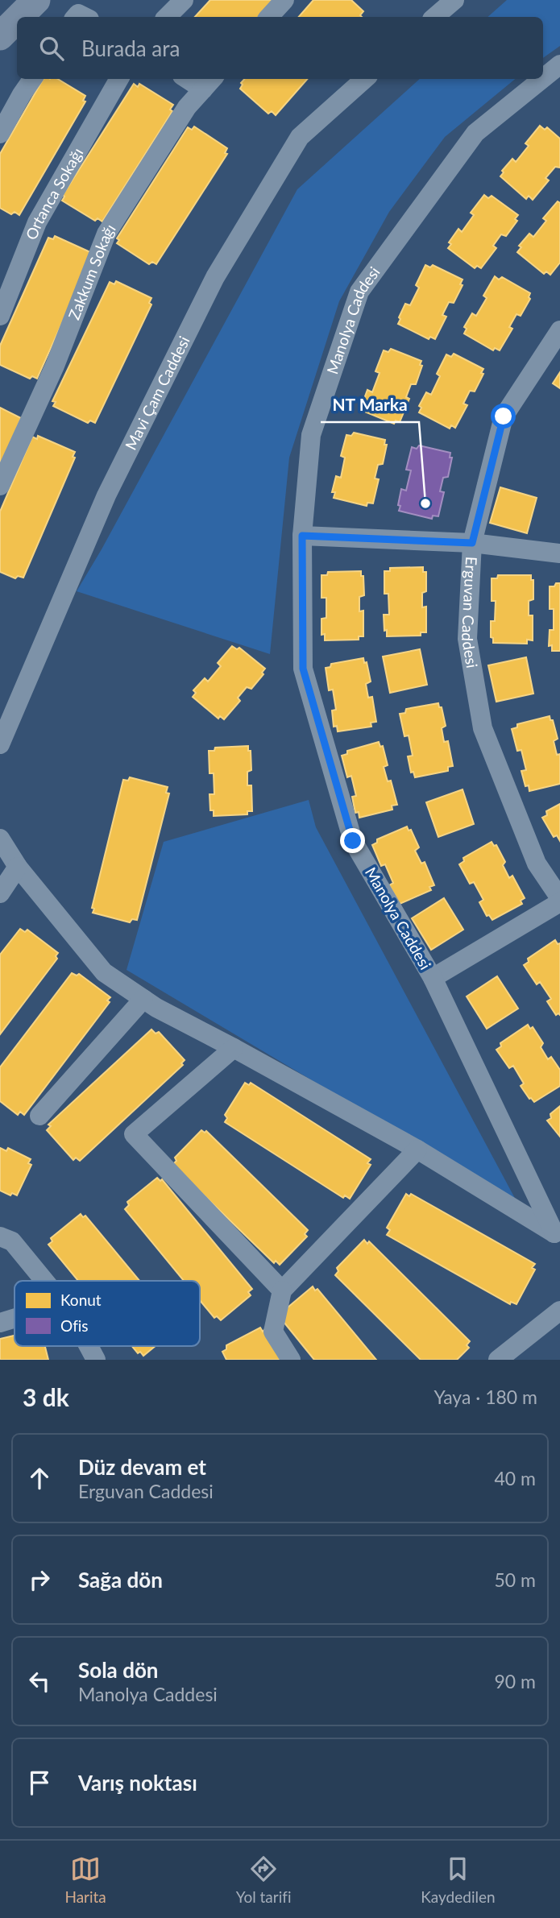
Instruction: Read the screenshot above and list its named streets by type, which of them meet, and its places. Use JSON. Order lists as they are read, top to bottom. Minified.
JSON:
{"streets":{"street":["Ortanca Sokağı","Zakkum Sokağı","Manolya Caddesi","Mavi Çam Caddesi","Erguvan Caddesi"]},"places":["NT Marka"],"legend":["Konut","Ofis"],"page":{"search":"Burada ara","heading":["3 dk","Yaya · 180 m"],"list":[["Düz devam et","Erguvan Caddesi","40 m"],["Sağa dön","50 m"],["Sola dön","Manolya Caddesi","90 m"],"Varış noktası"],"nav":["Harita","Yol tarifi","Kaydedilen"]}}
